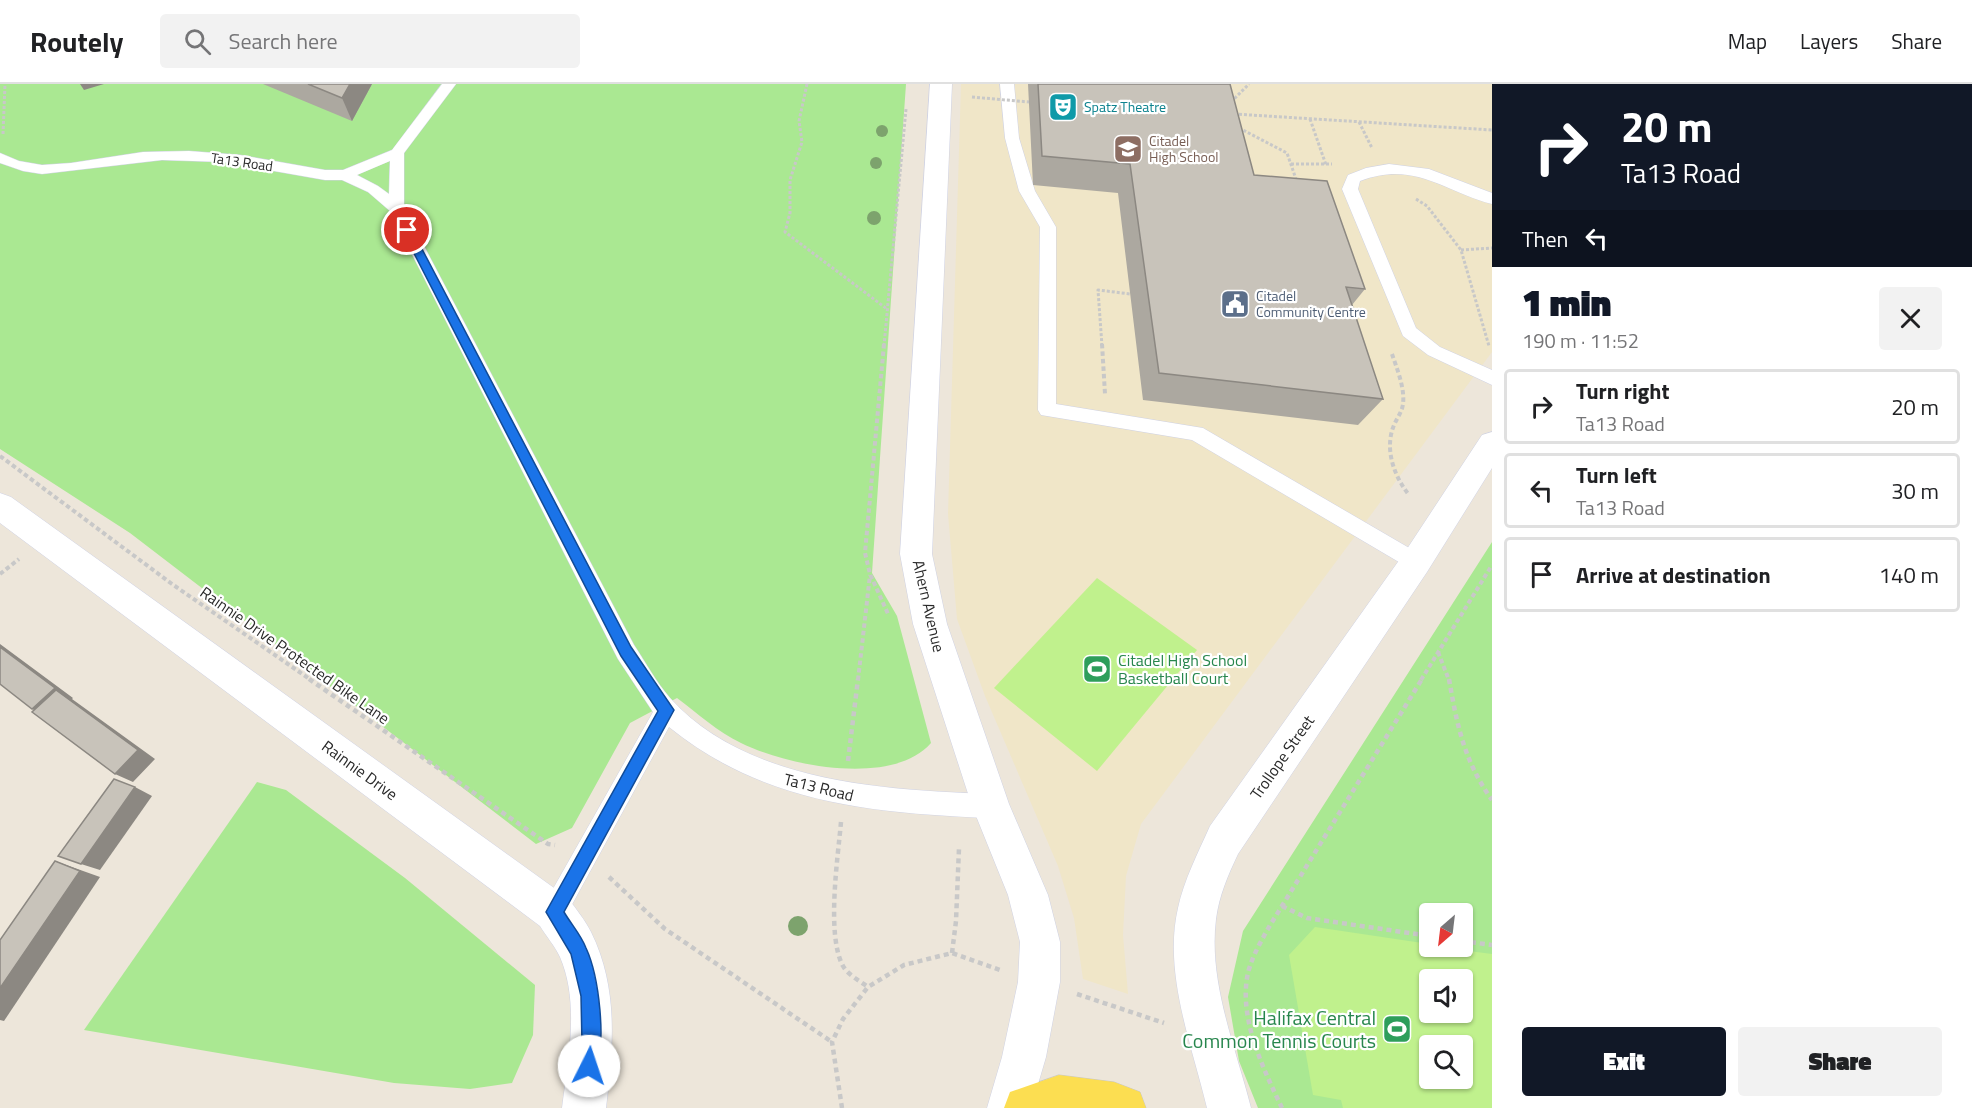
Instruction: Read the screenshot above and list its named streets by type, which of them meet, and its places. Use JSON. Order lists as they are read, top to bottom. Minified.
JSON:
{"streets":{"street":["Ahern Avenue","Trollope Street","Rainnie Drive"],"lane":["Ta13 Road"],"path":["Rainnie Drive Protected Bike Lane"]},"crossings":[["Ta13 Road","Ahern Avenue"]],"places":{"theatre":["Spatz Theatre"],"school or university":["Citadel High School"],"public building":["Citadel Community Centre"],"sports":["Citadel High School Basketball Court","Halifax Central Common Tennis Courts"]},"north":"bottom left","page":{"header":"Routely","search":"Search here","nav":["Map","Layers","Share"],"turn":["20 m","Ta13 Road"],"then":"Then","heading":["1 min","190 m · 11:52"],"list":[{"name":"Turn right","note":"Ta13 Road","value":"20 m"},{"name":"Turn left","note":"Ta13 Road","value":"30 m"},{"name":"Arrive at destination","value":"140 m"}],"buttons":["Exit","Share"]}}
